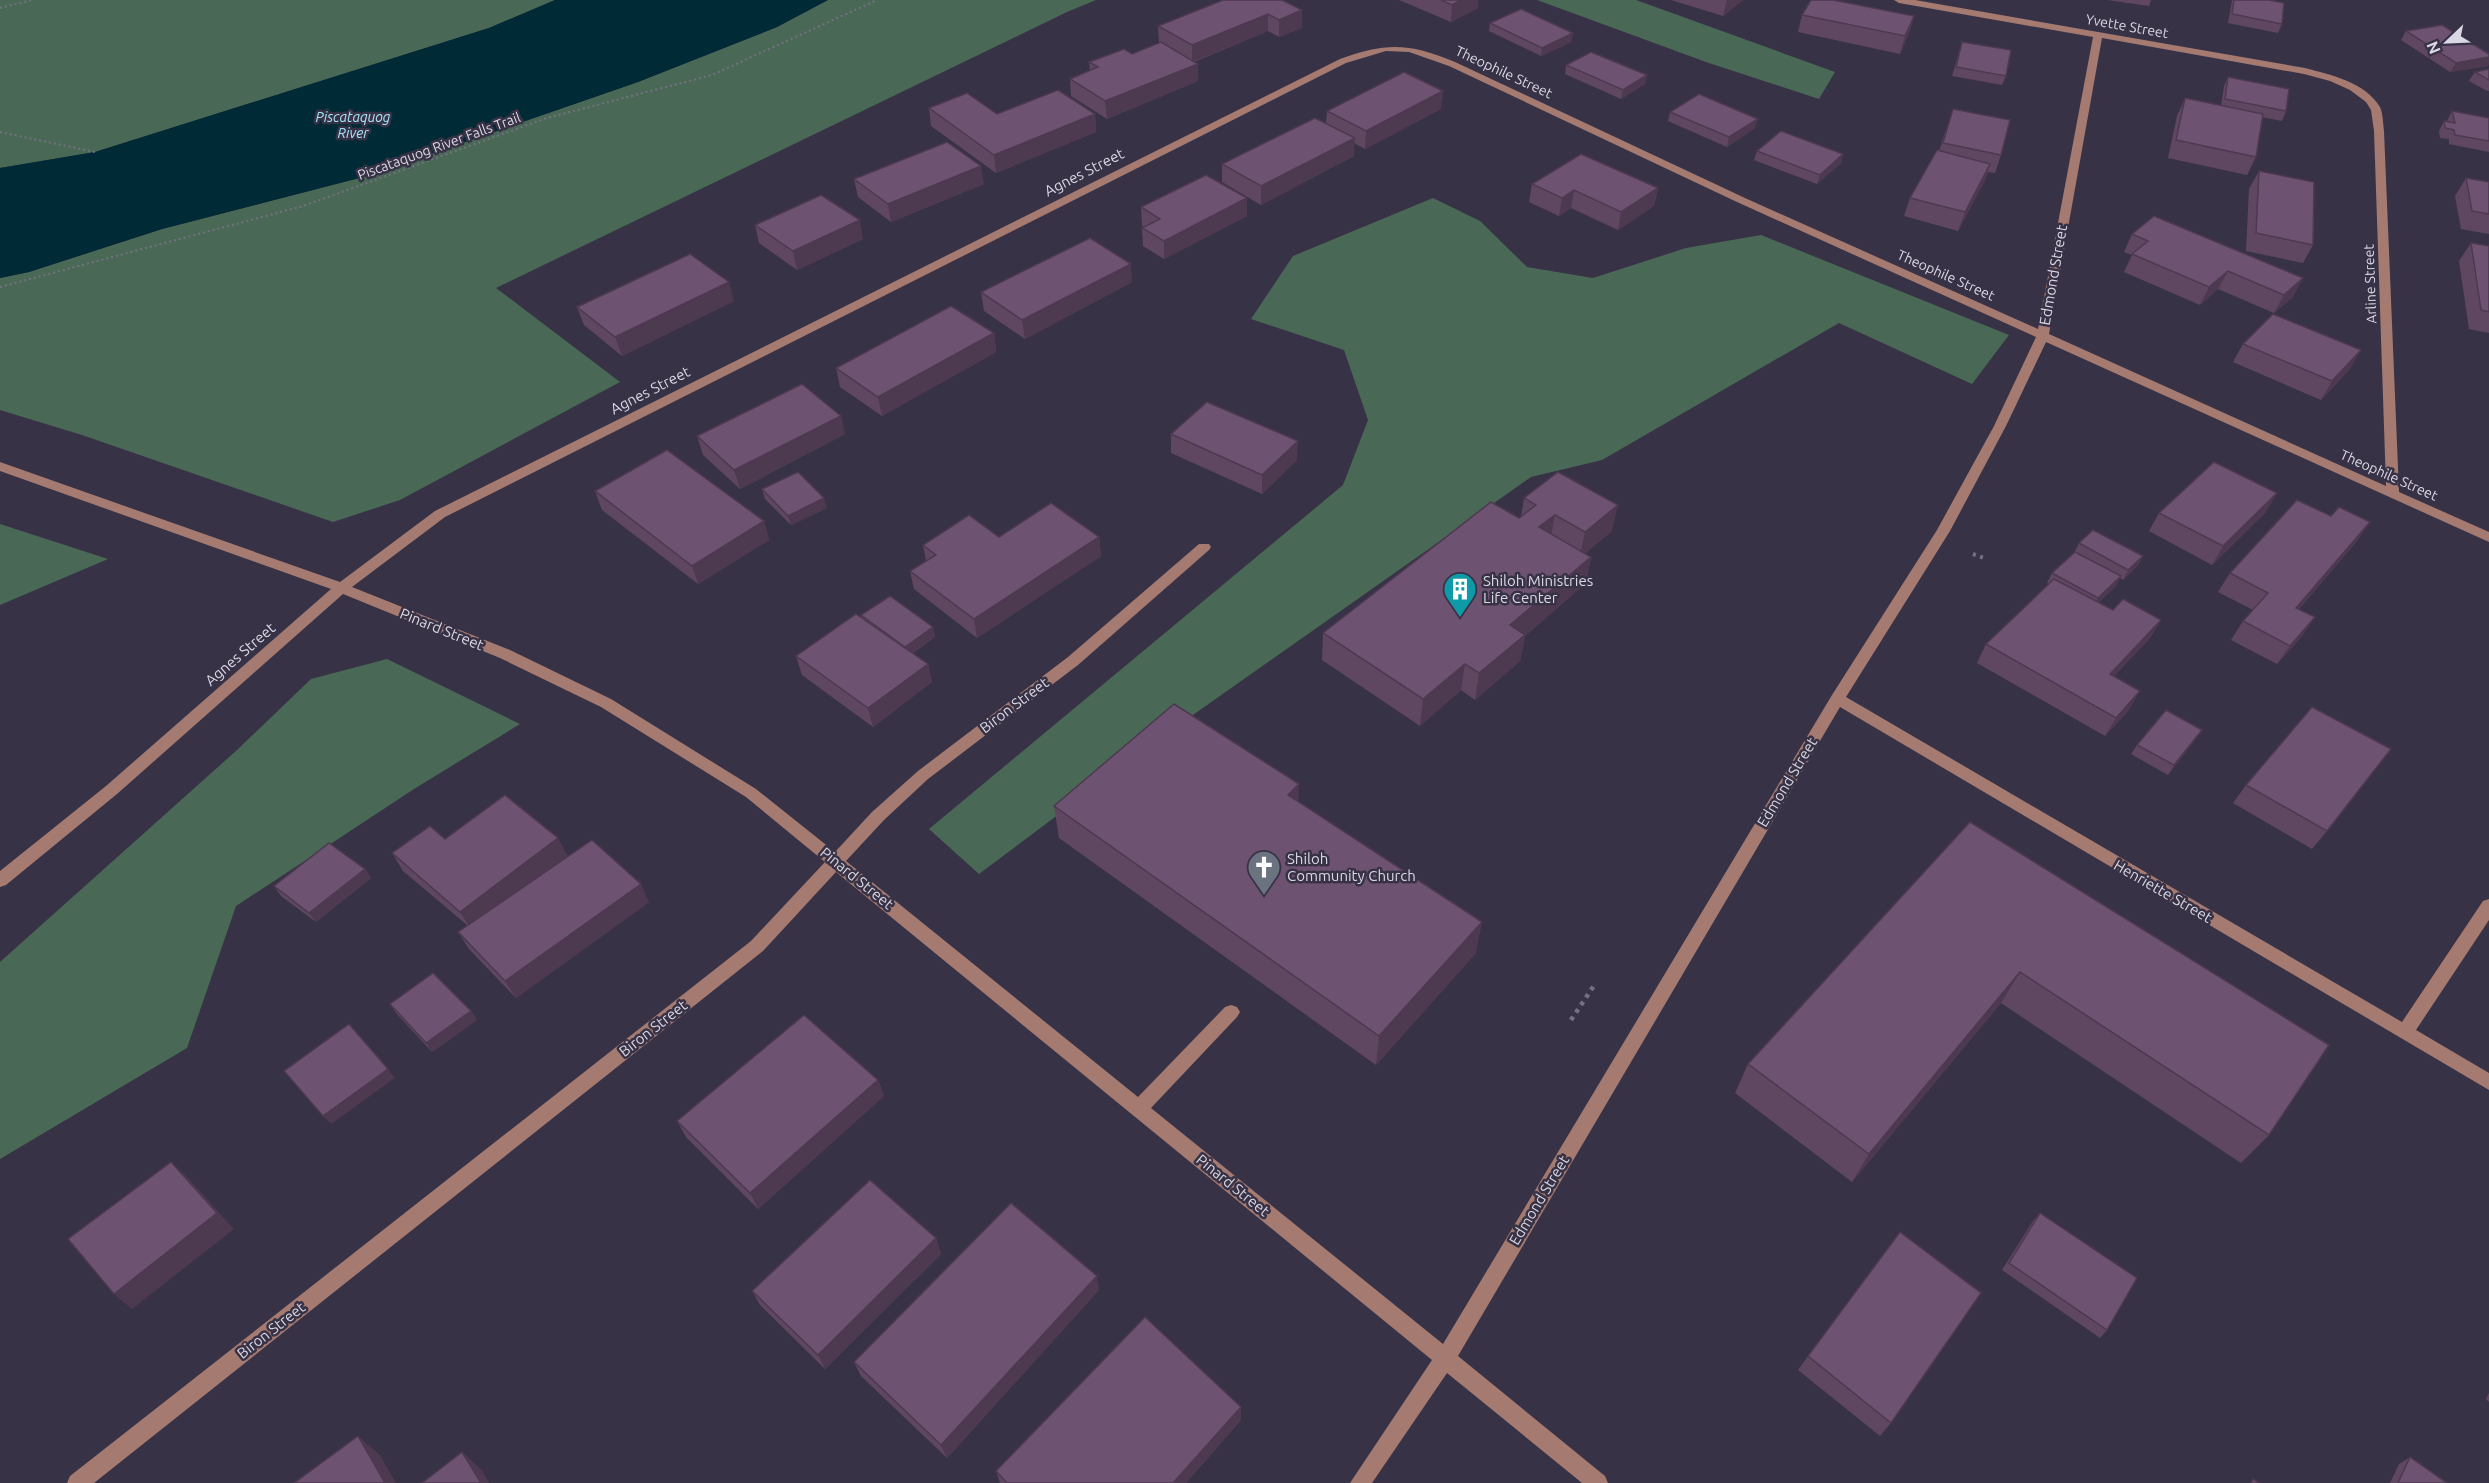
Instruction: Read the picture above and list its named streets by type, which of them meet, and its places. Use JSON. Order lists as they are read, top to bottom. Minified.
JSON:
{"streets":{"street":["Yvette Street","Theophile Street","Agnes Street","Edmond Street","Arline Street","Pinard Street","Biron Street","Henriette Street"],"path":["Piscataquog River Falls Trail"]},"crossings":[["Yvette Street","Edmond Street"],["Yvette Street","Arline Street"],["Theophile Street","Agnes Street"],["Theophile Street","Edmond Street"],["Theophile Street","Arline Street"],["Agnes Street","Pinard Street"],["Edmond Street","Pinard Street"],["Edmond Street","Henriette Street"],["Pinard Street","Biron Street"]],"water":["Piscataquog River"],"places":{"building":["Shiloh Ministries Life Center"],"church":["Shiloh Community Church"]},"north":"bottom left"}
